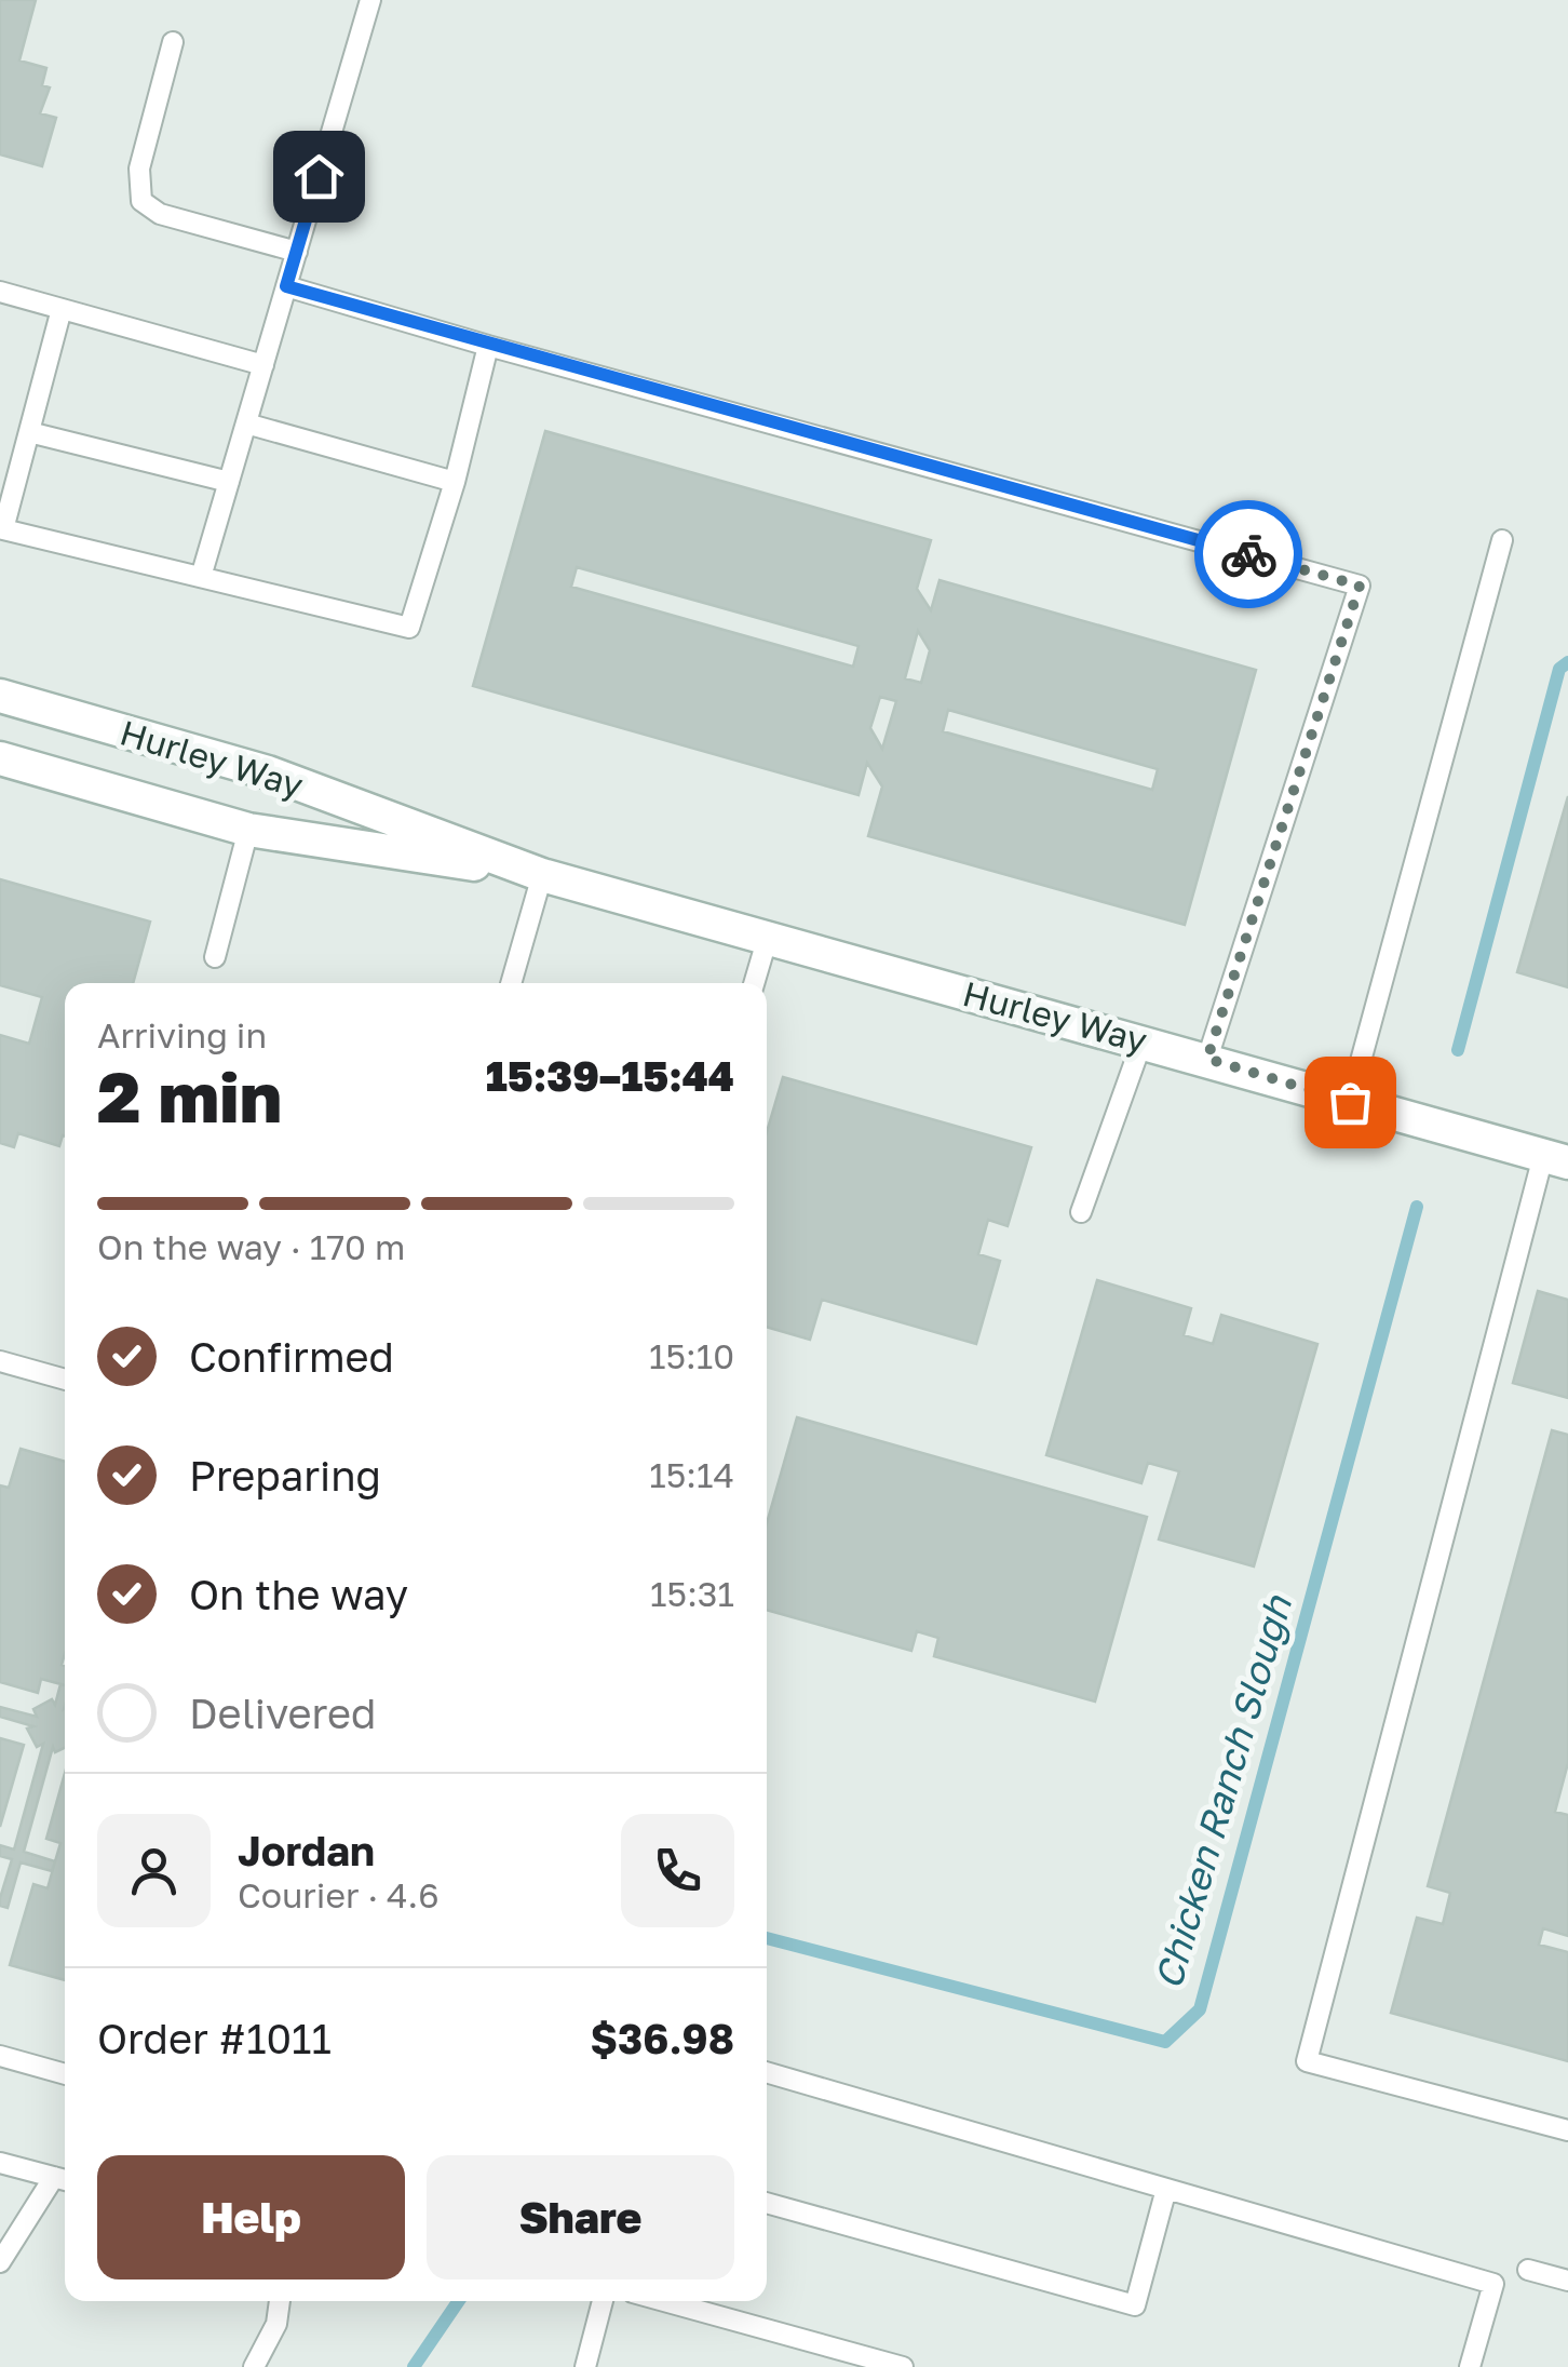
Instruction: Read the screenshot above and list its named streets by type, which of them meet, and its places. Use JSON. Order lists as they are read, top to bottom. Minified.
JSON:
{"streets":{"street":["Hurley Way"]},"water":["Chicken Ranch Slough"],"page":{"heading":["2 min","Arriving in","15:39–15:44"],"panel":["Jordan","Courier · 4.6","Order #1011","$36.98"],"bar":"On the way · 170 m","list":[["Confirmed","15:10"],["Preparing","15:14"],["On the way","15:31"],"Delivered"],"buttons":["Help","Share"]}}
